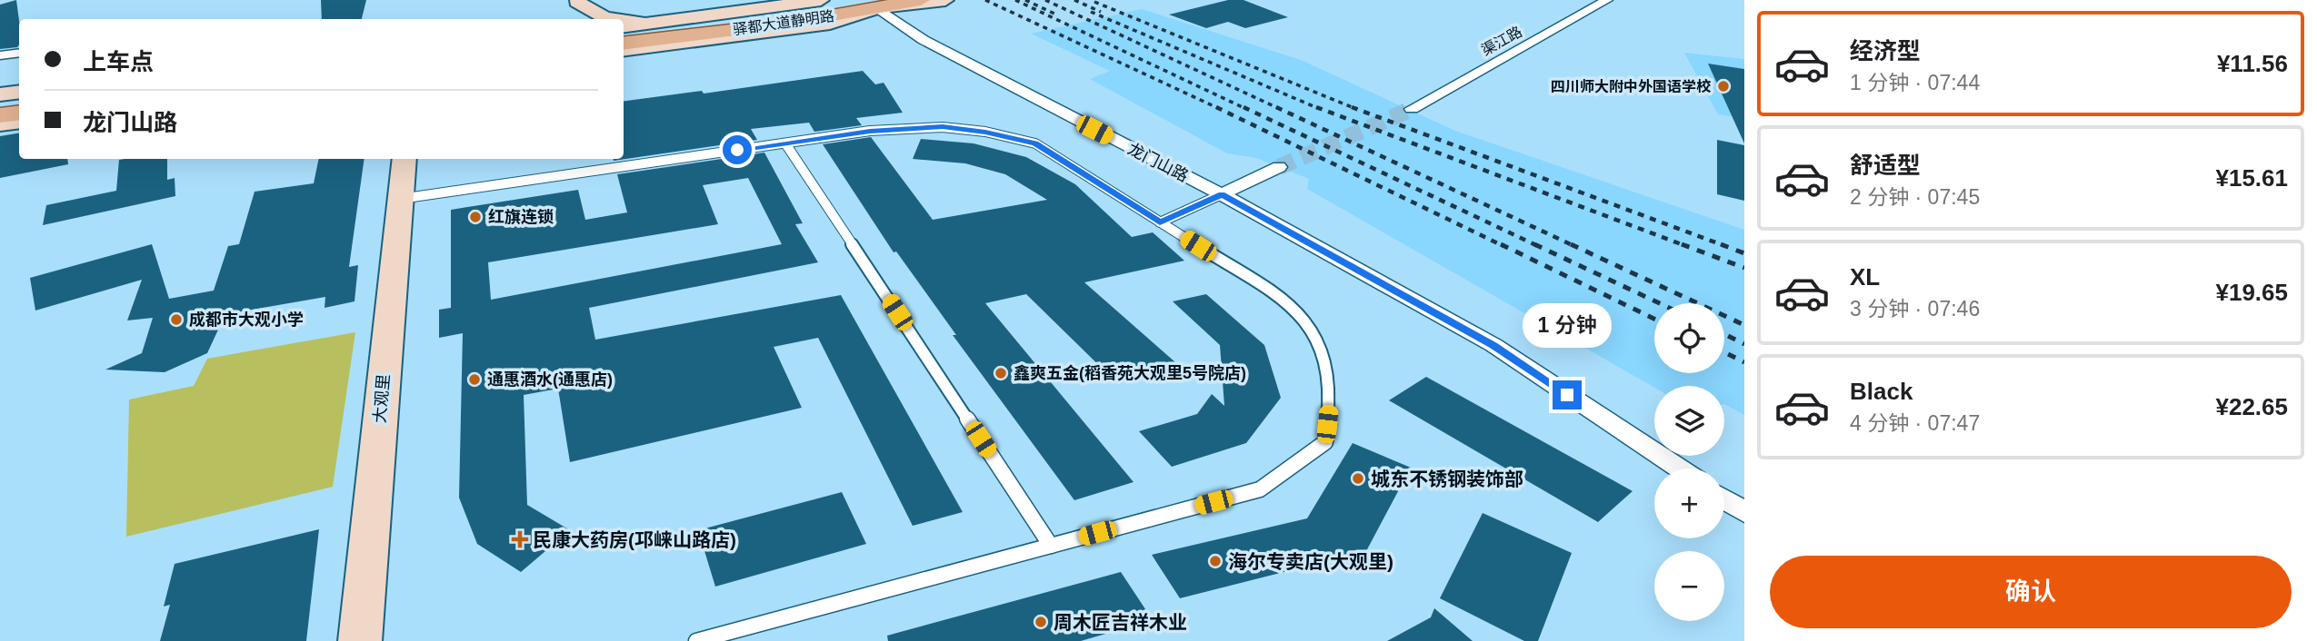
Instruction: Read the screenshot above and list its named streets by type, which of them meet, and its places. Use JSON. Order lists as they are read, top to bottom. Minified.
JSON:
{"streets":{"main road":["驿都大道静明路"],"street":["渠江路","龙门山路","大观里"]},"crossings":[["驿都大道静明路","龙门山路"]],"places":{"other":["四川师大附中外国语学校","红旗连锁","成都市大观小学","鑫爽五金(稻香苑大观里5号院店)","通惠酒水(通惠店)","城东不锈钢装饰部","海尔专卖店(大观里)","周木匠吉祥木业"],"health":["民康大药房(邛崃山路店)"]},"page":{"list":[{"name":"经济型","note":"1 分钟 · 07:44","value":"¥11.56"},{"name":"舒适型","note":"2 分钟 · 07:45","value":"¥15.61"},{"name":"XL","note":"3 分钟 · 07:46","value":"¥19.65"},{"name":"Black","note":"4 分钟 · 07:47","value":"¥22.65"}],"banner":["上车点","龙门山路"],"map_buttons":["+","−"],"bubble":"1 分钟","buttons":"确认"}}
